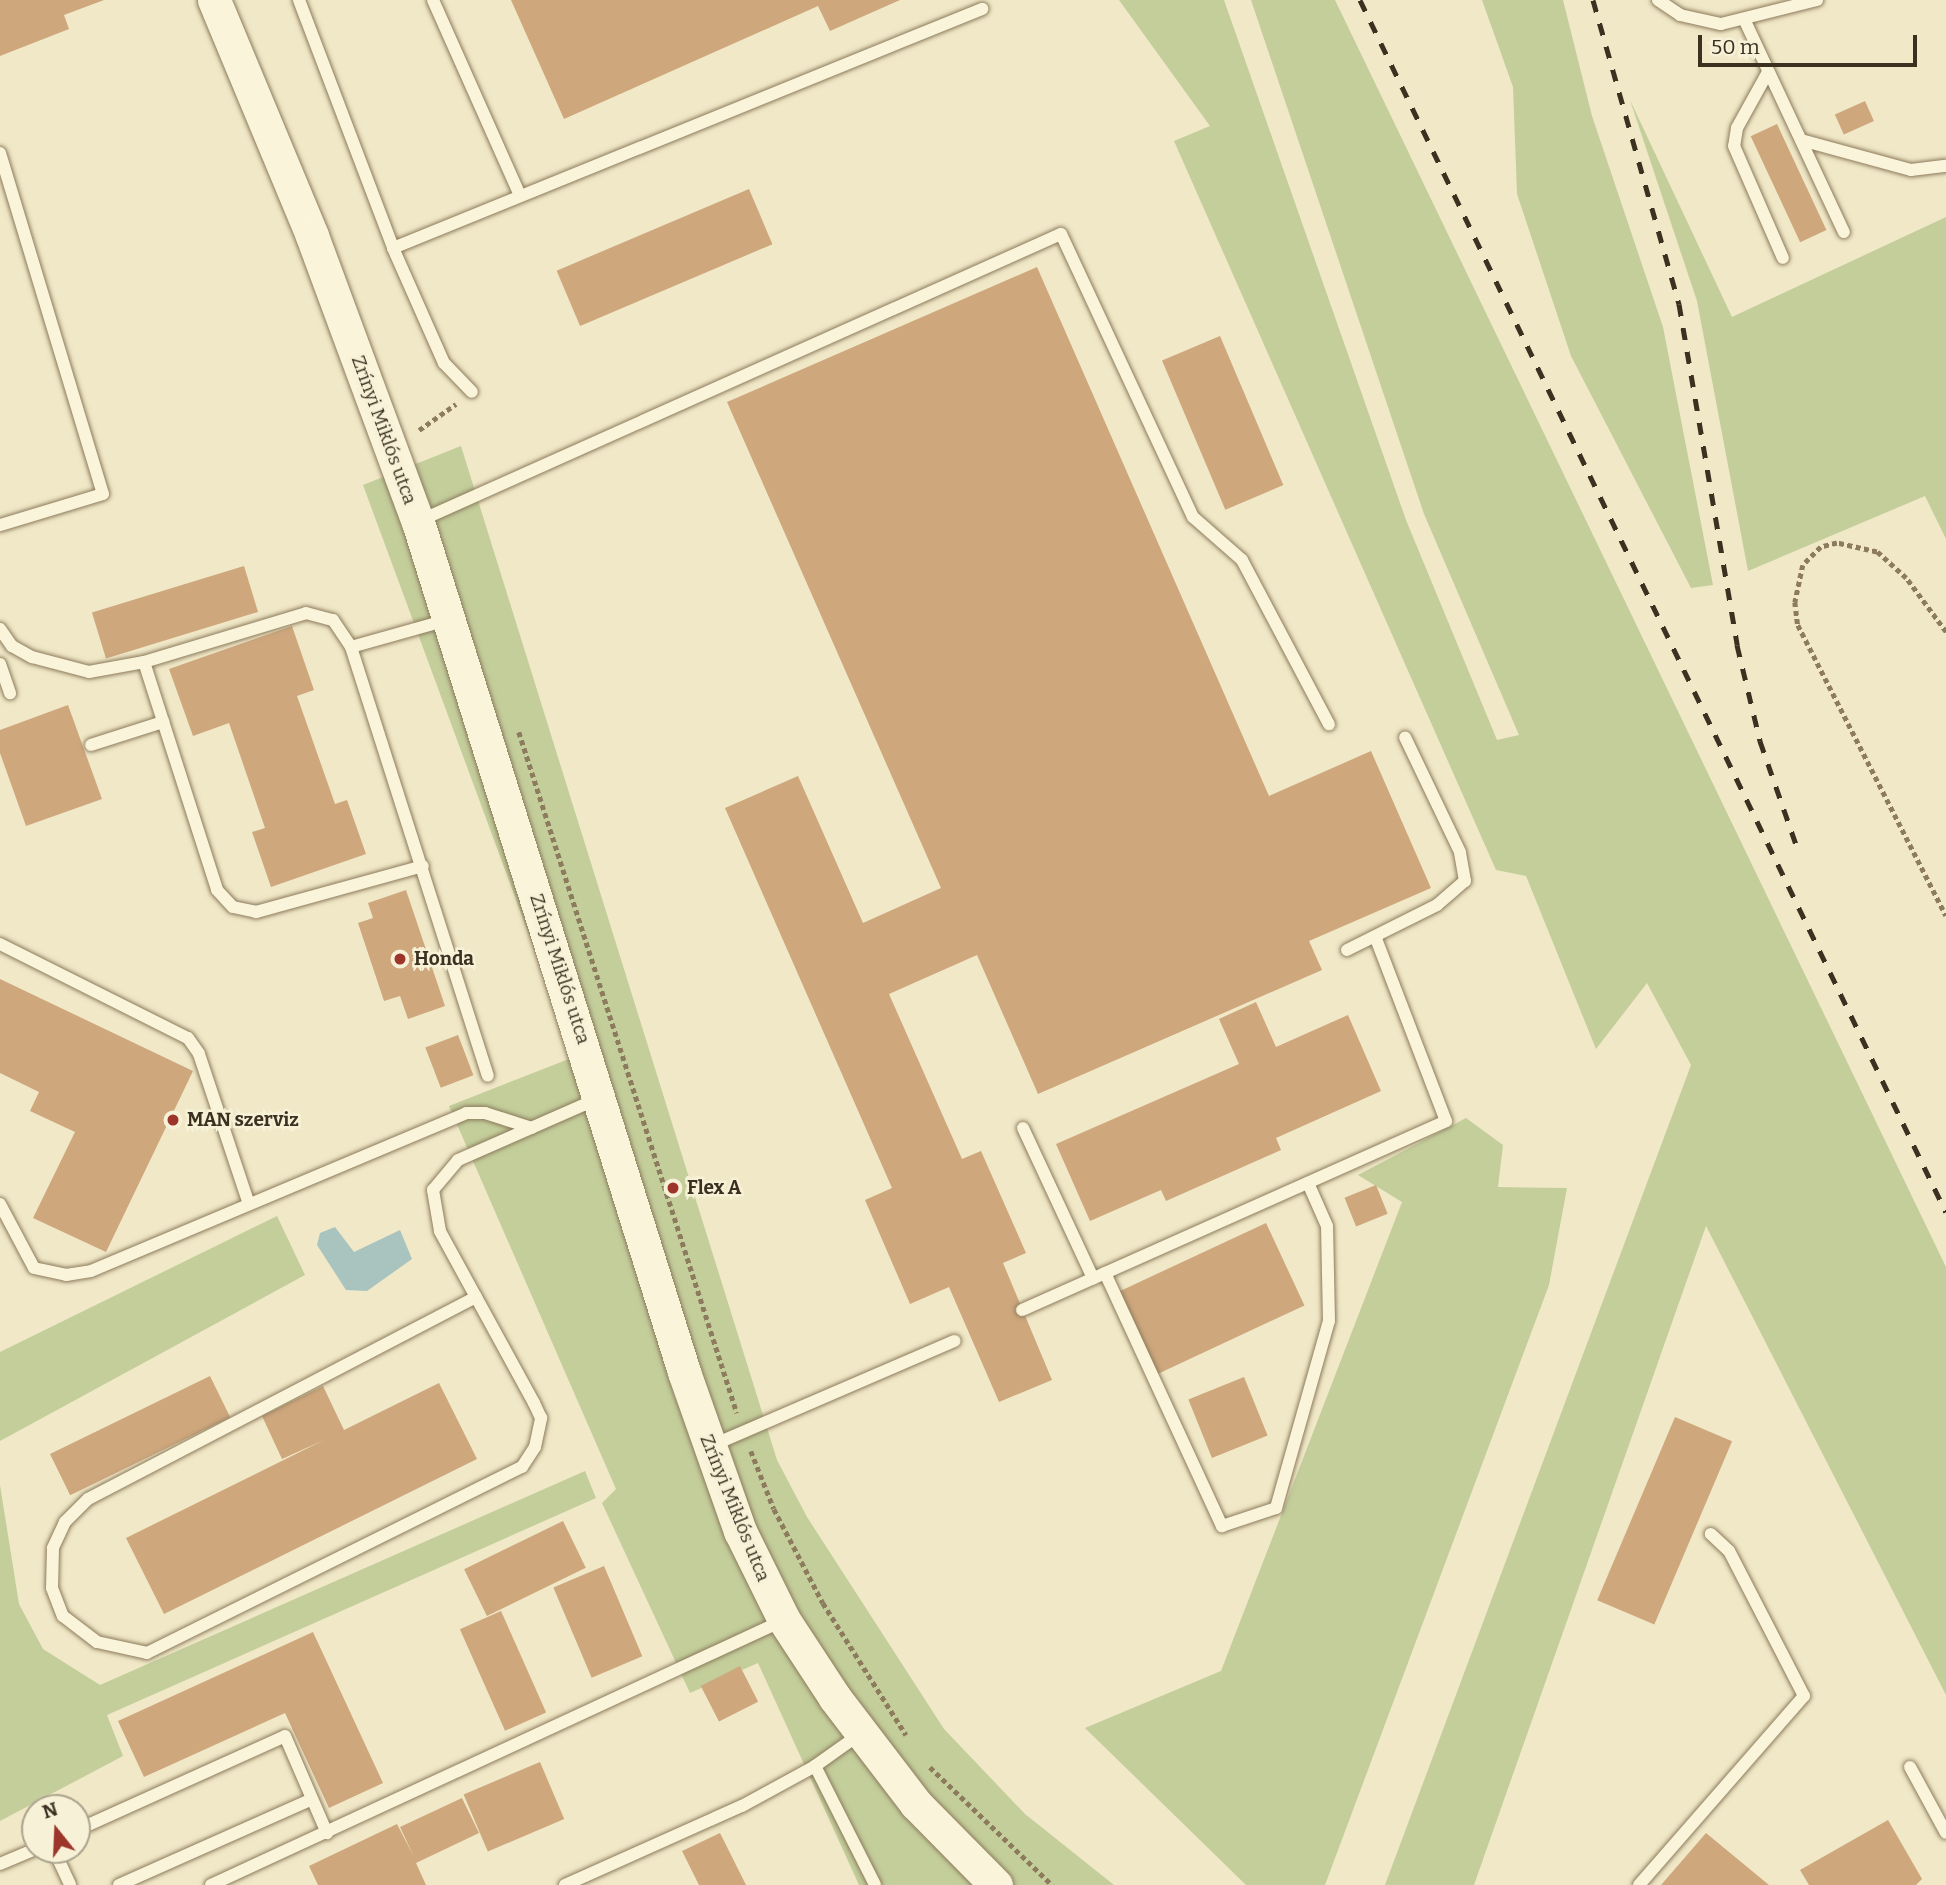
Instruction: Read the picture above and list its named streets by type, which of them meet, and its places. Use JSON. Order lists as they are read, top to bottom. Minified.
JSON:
{"streets":{"main road":["Zrínyi Miklós utca"]},"places":["Honda","MAN szerviz","Flex A"],"scale_bar":"50 m","north":"top"}
